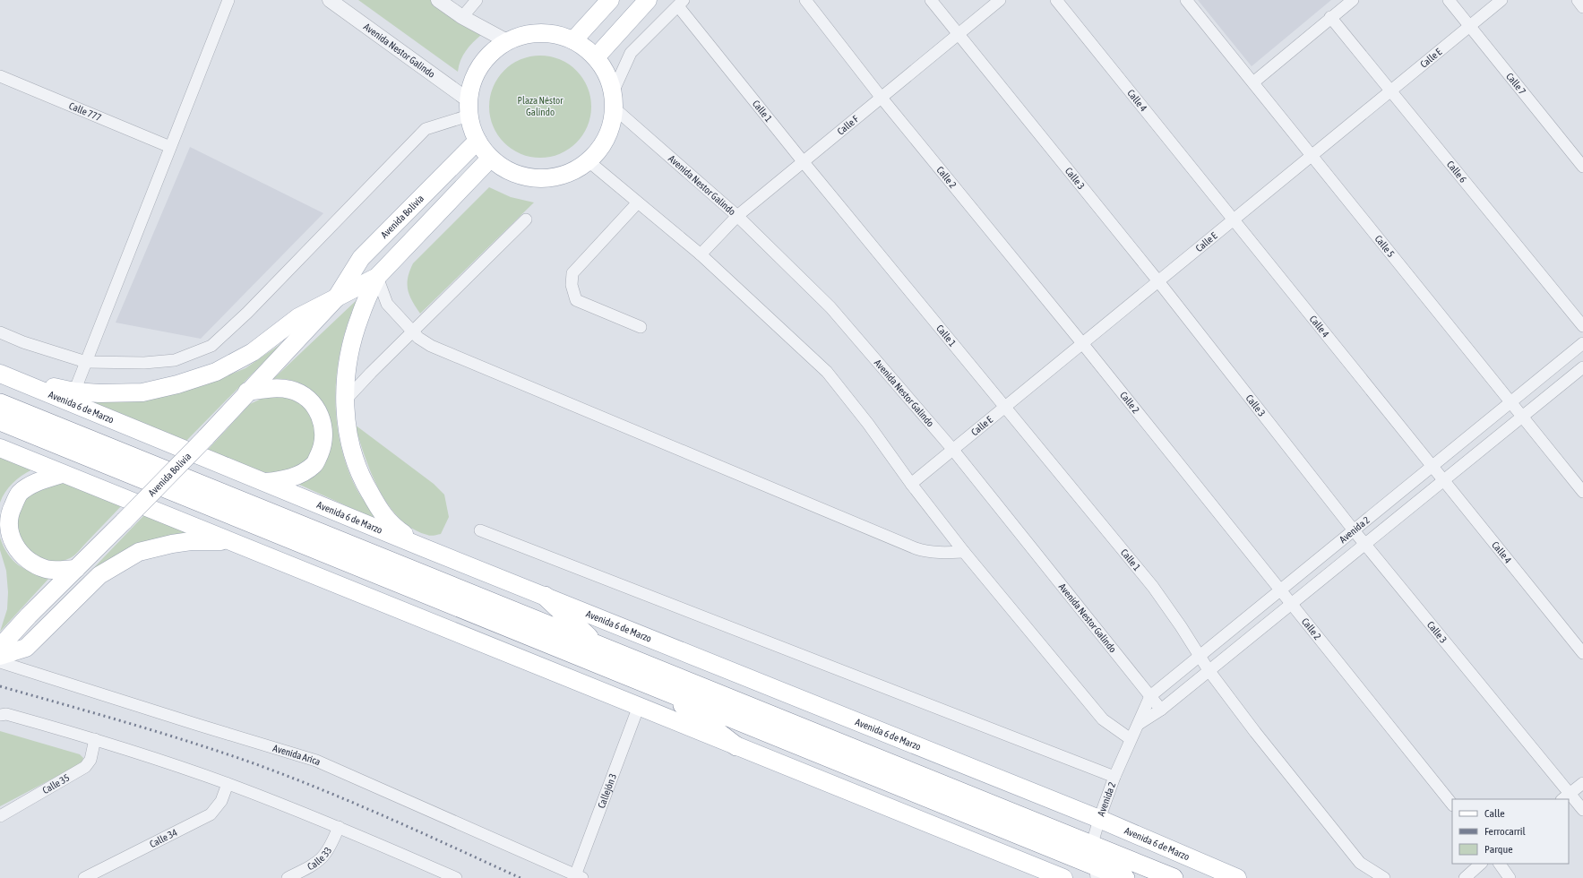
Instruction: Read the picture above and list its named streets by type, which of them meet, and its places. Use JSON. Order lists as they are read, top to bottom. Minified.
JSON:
{"streets":{"main road":["Avenida Bolivia","Avenida 6 de Marzo"],"street":["Avenida Nestor Galindo","Calle E","Calle 7","Calle 4","Calle 1","Calle 777","Calle F","Calle 6","Calle 2","Calle 3","Calle 5","Avenida 2","Avenida Arica","Calle 35","Callejón 3","Calle 34","Calle 33"]},"crossings":[["Avenida Nestor Galindo","Calle E"],["Avenida Nestor Galindo","Calle F"],["Avenida Nestor Galindo","Avenida 2"],["Calle E","Calle 7"],["Calle E","Calle 4"],["Calle E","Calle 1"],["Calle E","Calle 6"],["Calle E","Calle 2"],["Calle E","Calle 3"],["Calle E","Calle 5"],["Calle 4","Avenida 2"],["Calle 1","Calle F"],["Calle 1","Avenida 2"],["Calle F","Calle 2"],["Calle F","Calle 3"],["Calle 2","Avenida 2"],["Calle 3","Avenida 2"],["Calle 5","Avenida 2"],["Avenida 6 de Marzo","Avenida 2"],["Avenida Arica","Callejón 3"]],"parks":["Plaza Néstor Galindo"],"legend":["Calle","Ferrocarril","Parque"]}
